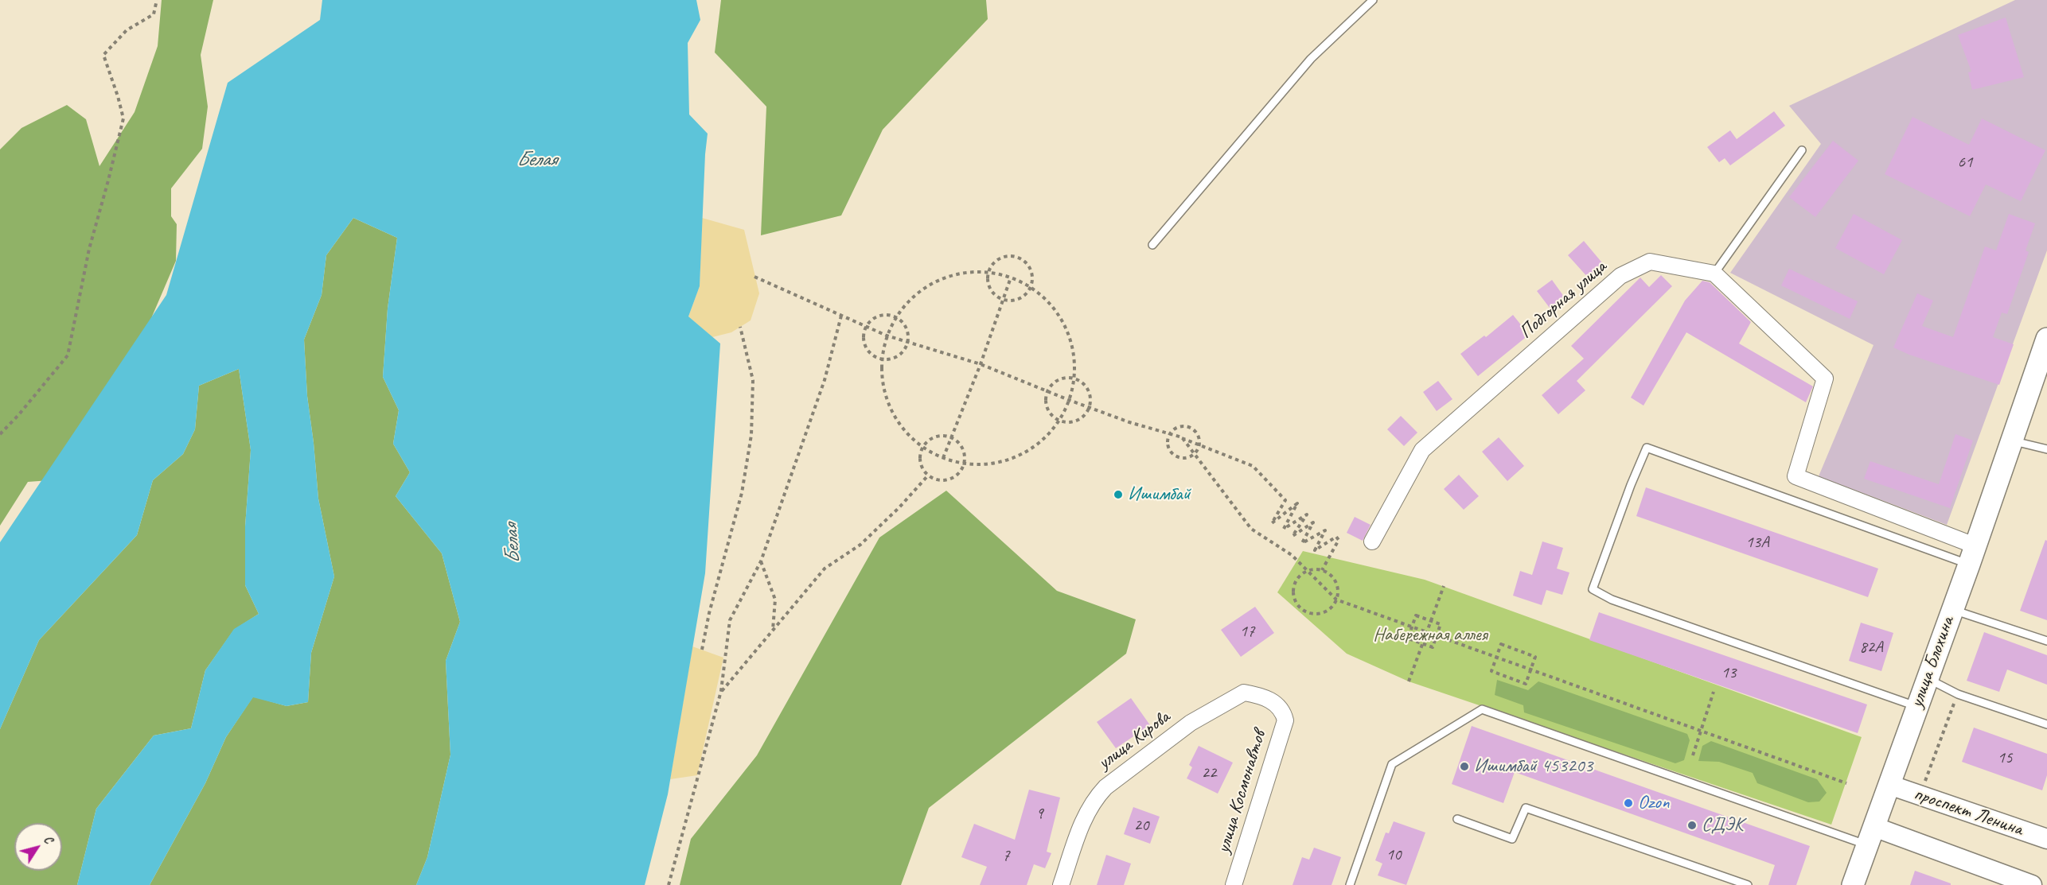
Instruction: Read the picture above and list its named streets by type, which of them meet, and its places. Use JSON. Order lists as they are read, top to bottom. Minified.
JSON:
{"streets":{"main road":["улица Блохина"],"street":["Подгорная улица","улица Кирова","улица Космонавтов","проспект Ленина"]},"crossings":[["улица Блохина","проспект Ленина"],["улица Кирова","улица Космонавтов"]],"water":["Белая"],"parks":["Набережная аллея"],"places":["Ишимбай","Ишимбай 453203","Ozon","СДЭК"],"house_numbers":["61","13А","17","82А","13","15","22","9","20","10","7"],"north":"top right"}
